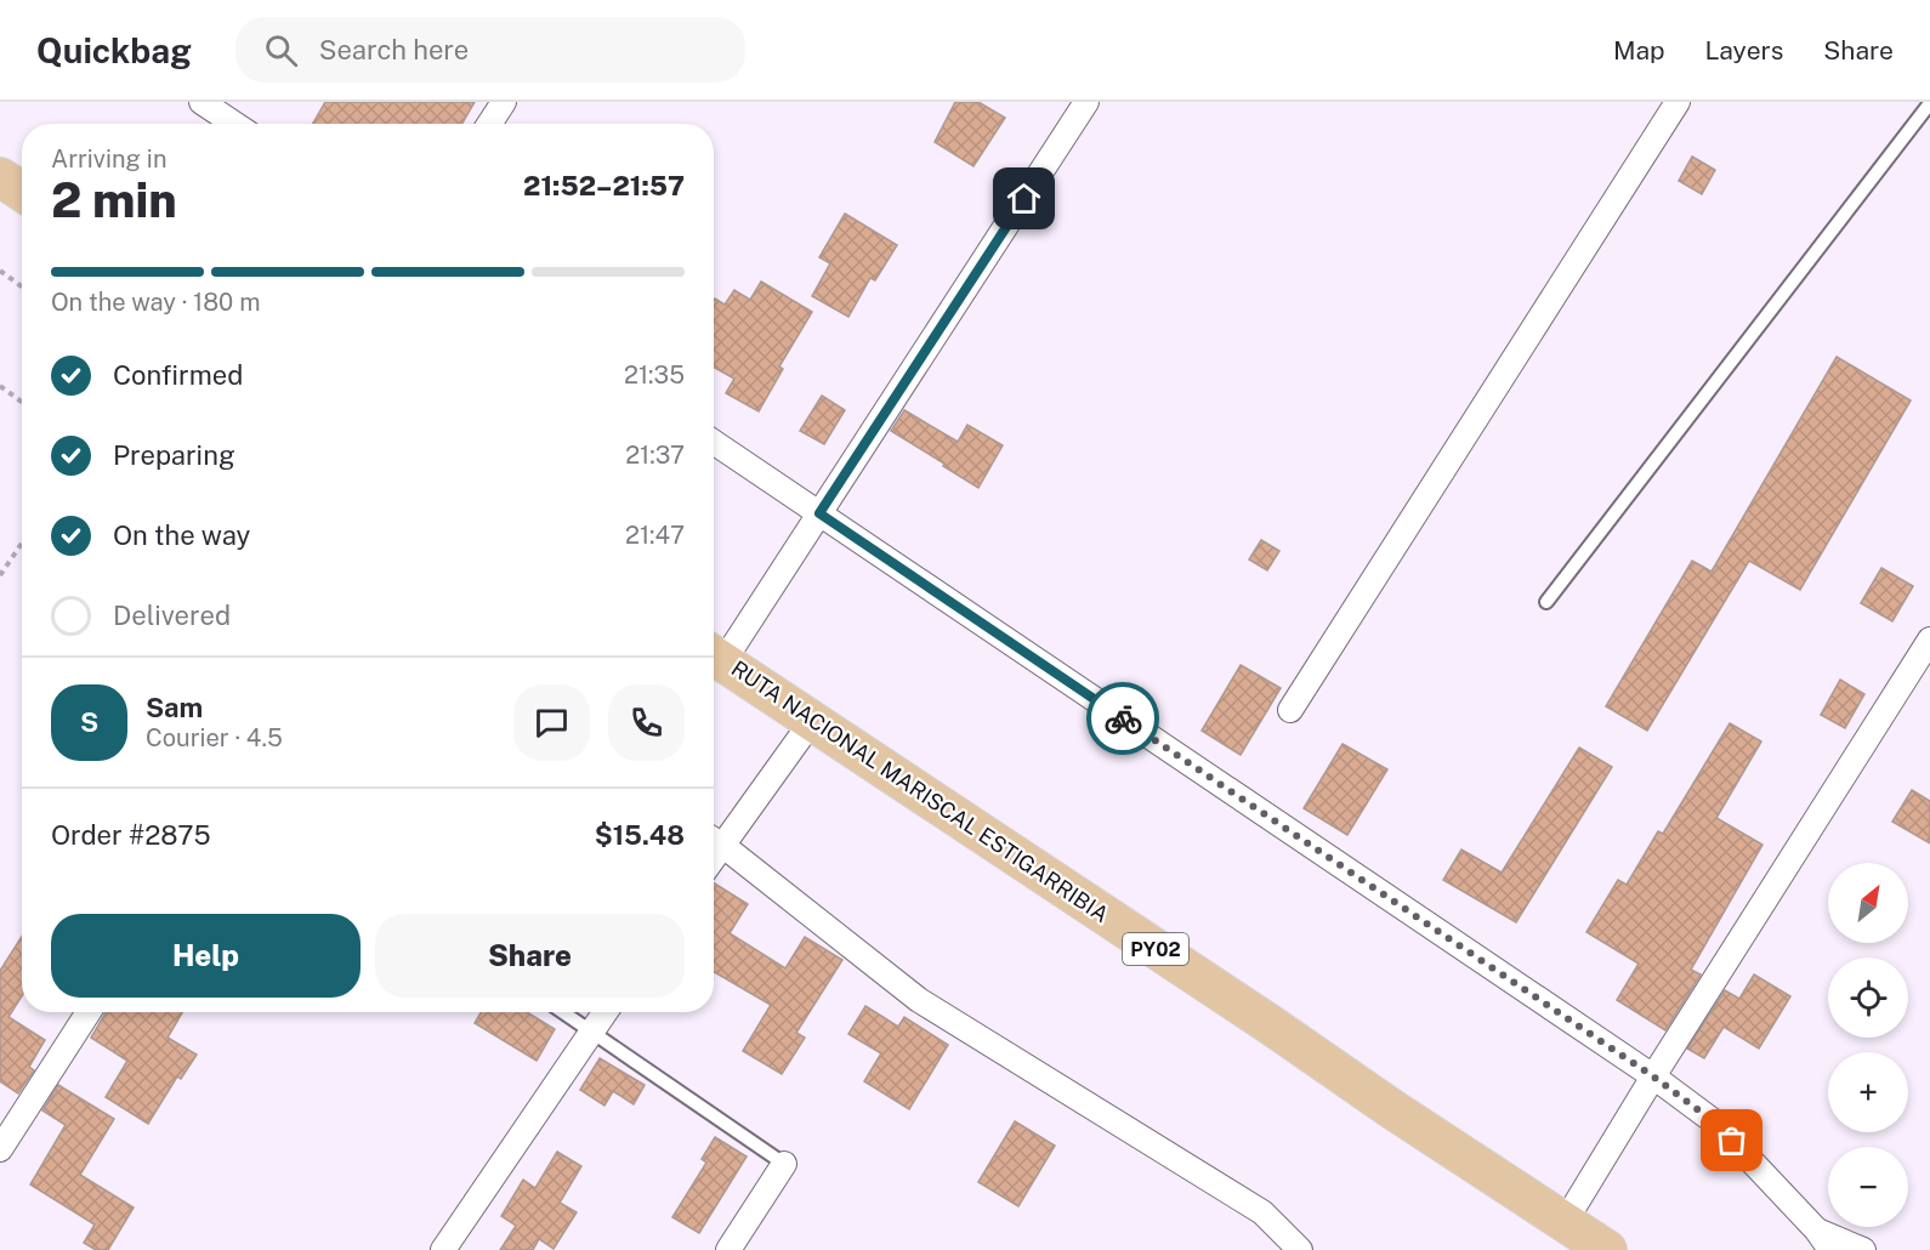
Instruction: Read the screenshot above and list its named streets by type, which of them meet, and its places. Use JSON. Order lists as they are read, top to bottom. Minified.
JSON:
{"streets":{"main road":["RUTA NACIONAL MARISCAL ESTIGARRIBIA","PY02"]},"north":"top right","page":{"header":"Quickbag","search":"Search here","nav":["Map","Layers","Share"],"heading":["2 min","Arriving in","21:52–21:57"],"panel":["Sam","Courier · 4.5","Order #2875","$15.48"],"bar":"On the way · 180 m","list":[["Confirmed","21:35"],["Preparing","21:37"],["On the way","21:47"],"Delivered"],"round":"S","map_buttons":["+","−"],"buttons":["Help","Share"]}}
